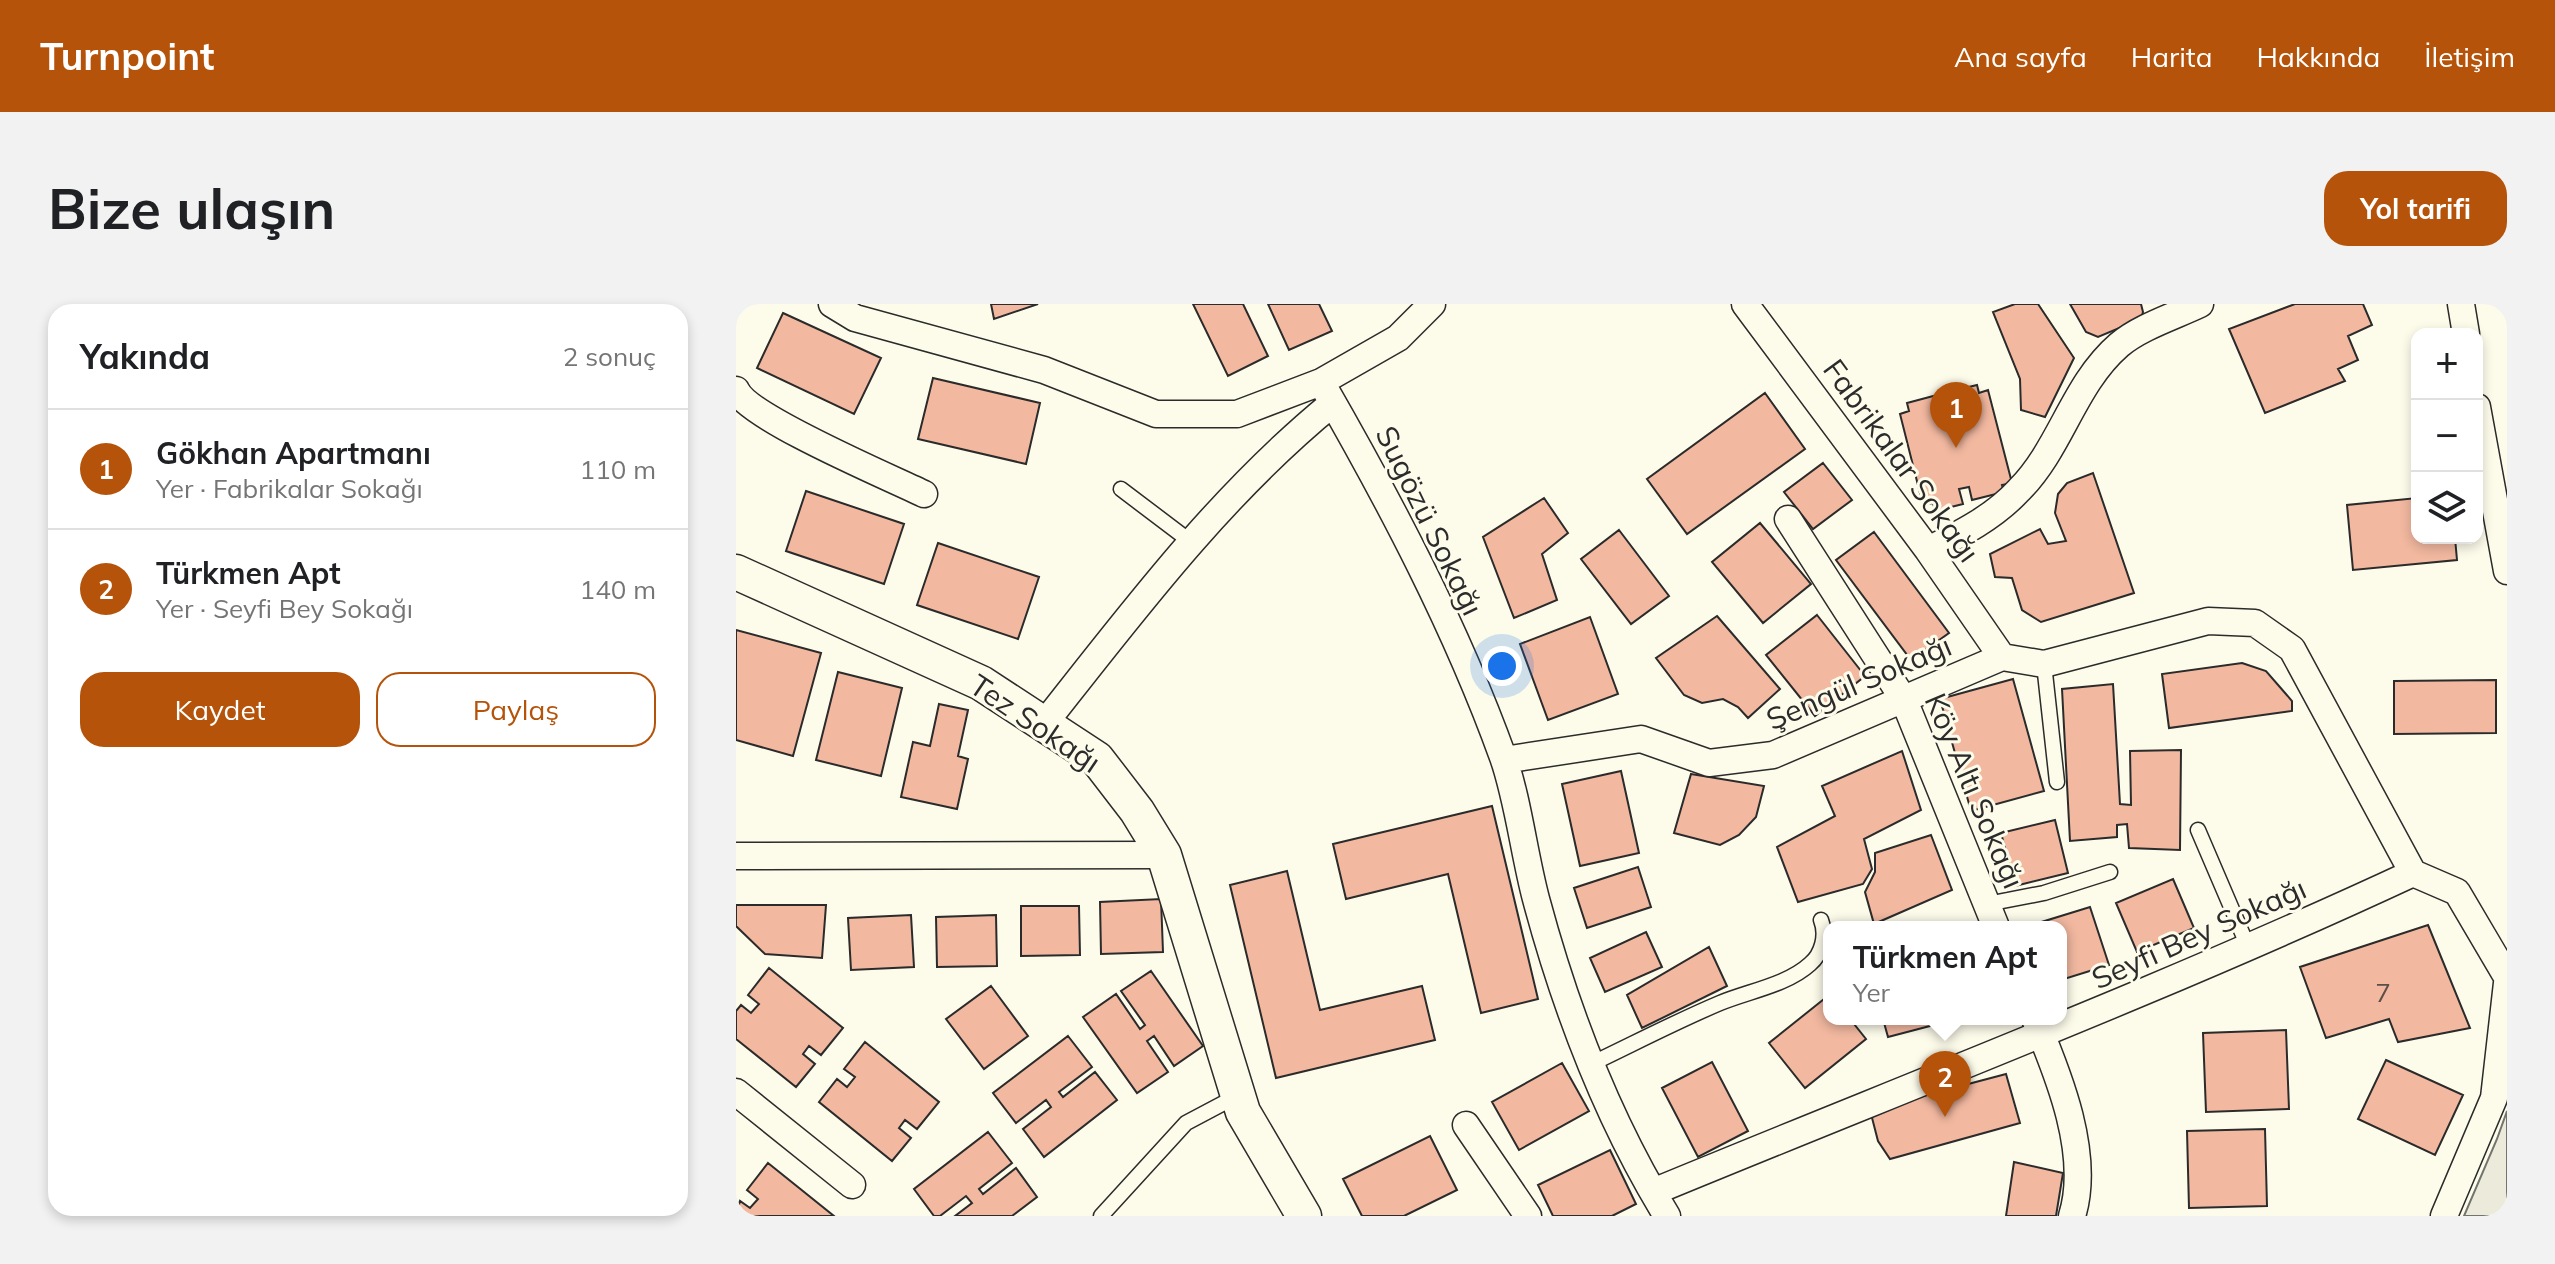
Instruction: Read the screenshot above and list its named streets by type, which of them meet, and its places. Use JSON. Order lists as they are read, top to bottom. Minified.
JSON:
{"streets":{"street":["Fabrikalar Sokağı","Sugözü Sokağı","Şengül Sokağı","Tez Sokağı","Köy Altı Sokağı","Seyfi Bey Sokağı"]},"crossings":[["Fabrikalar Sokağı","Şengül Sokağı"],["Sugözü Sokağı","Şengül Sokağı"],["Sugözü Sokağı","Seyfi Bey Sokağı"],["Şengül Sokağı","Köy Altı Sokağı"]],"house_numbers":["7"],"page":{"header":"Turnpoint","nav":["Ana sayfa","Harita","Hakkında","İletişim"],"buttons":["Yol tarifi",["Kaydet","Paylaş"]],"title":"Bize ulaşın","heading":["Yakında","2 sonuç"],"map_buttons":["+","−"],"pins":["1","2"],"list":[{"mark":"1","name":"Gökhan Apartmanı","note":"Yer · Fabrikalar Sokağı","value":"110 m"},{"mark":"2","name":"Türkmen Apt","note":"Yer · Seyfi Bey Sokağı","value":"140 m"}],"popup":["Türkmen Apt","Yer"]}}
